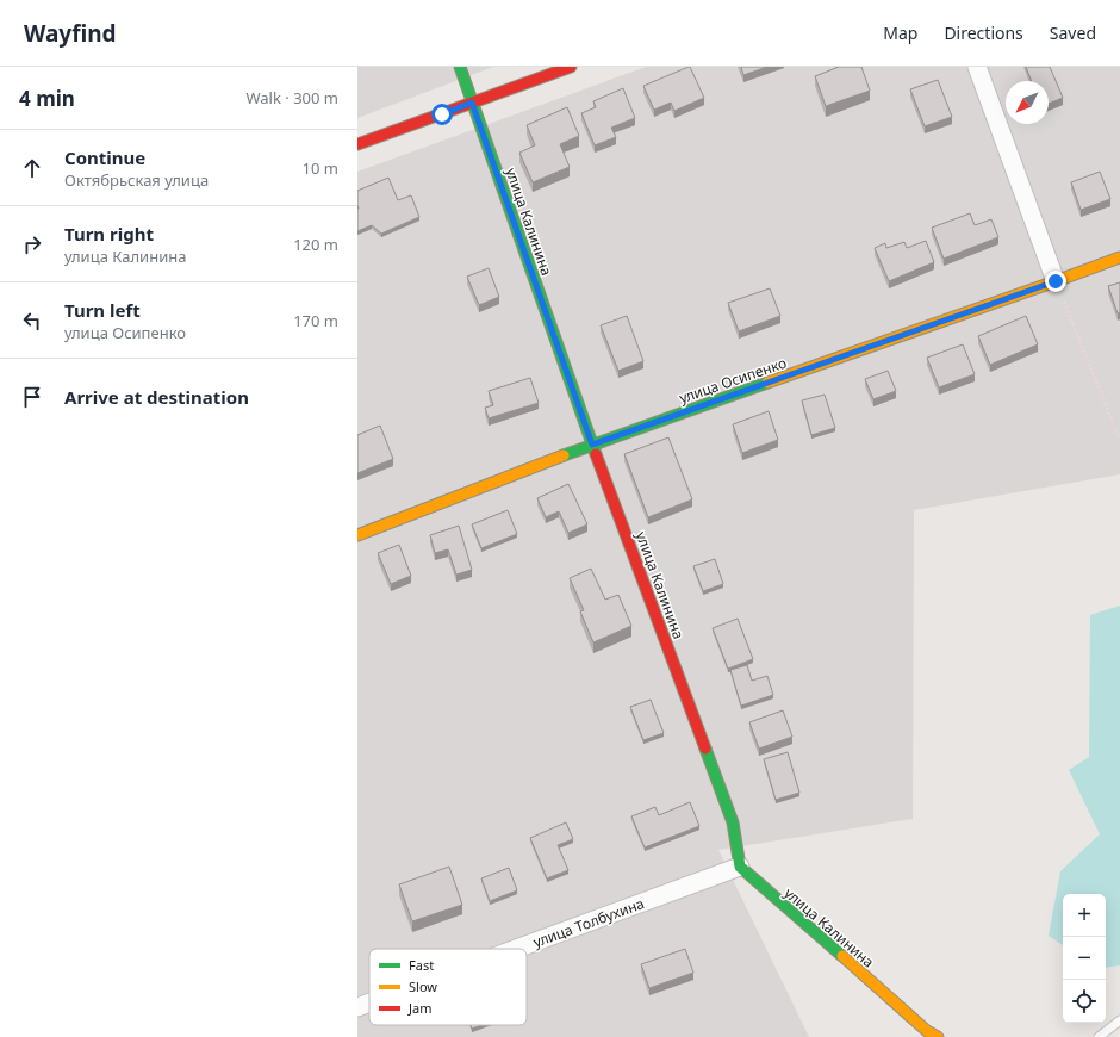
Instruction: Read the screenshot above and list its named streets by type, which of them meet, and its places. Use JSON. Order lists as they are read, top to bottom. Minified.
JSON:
{"streets":{"street":["улица Калинина","улица Осипенко","улица Толбухина"]},"crossings":[["улица Калинина","улица Осипенко"],["улица Калинина","улица Толбухина"]],"legend":["Fast","Slow","Jam"],"north":"bottom left","page":{"header":"Wayfind","nav":["Map","Directions","Saved"],"heading":["4 min","Walk · 300 m"],"list":[["Continue","Октябрьская улица","10 m"],["Turn right","улица Калинина","120 m"],["Turn left","улица Осипенко","170 m"],"Arrive at destination"],"map_buttons":["+","−"]}}
